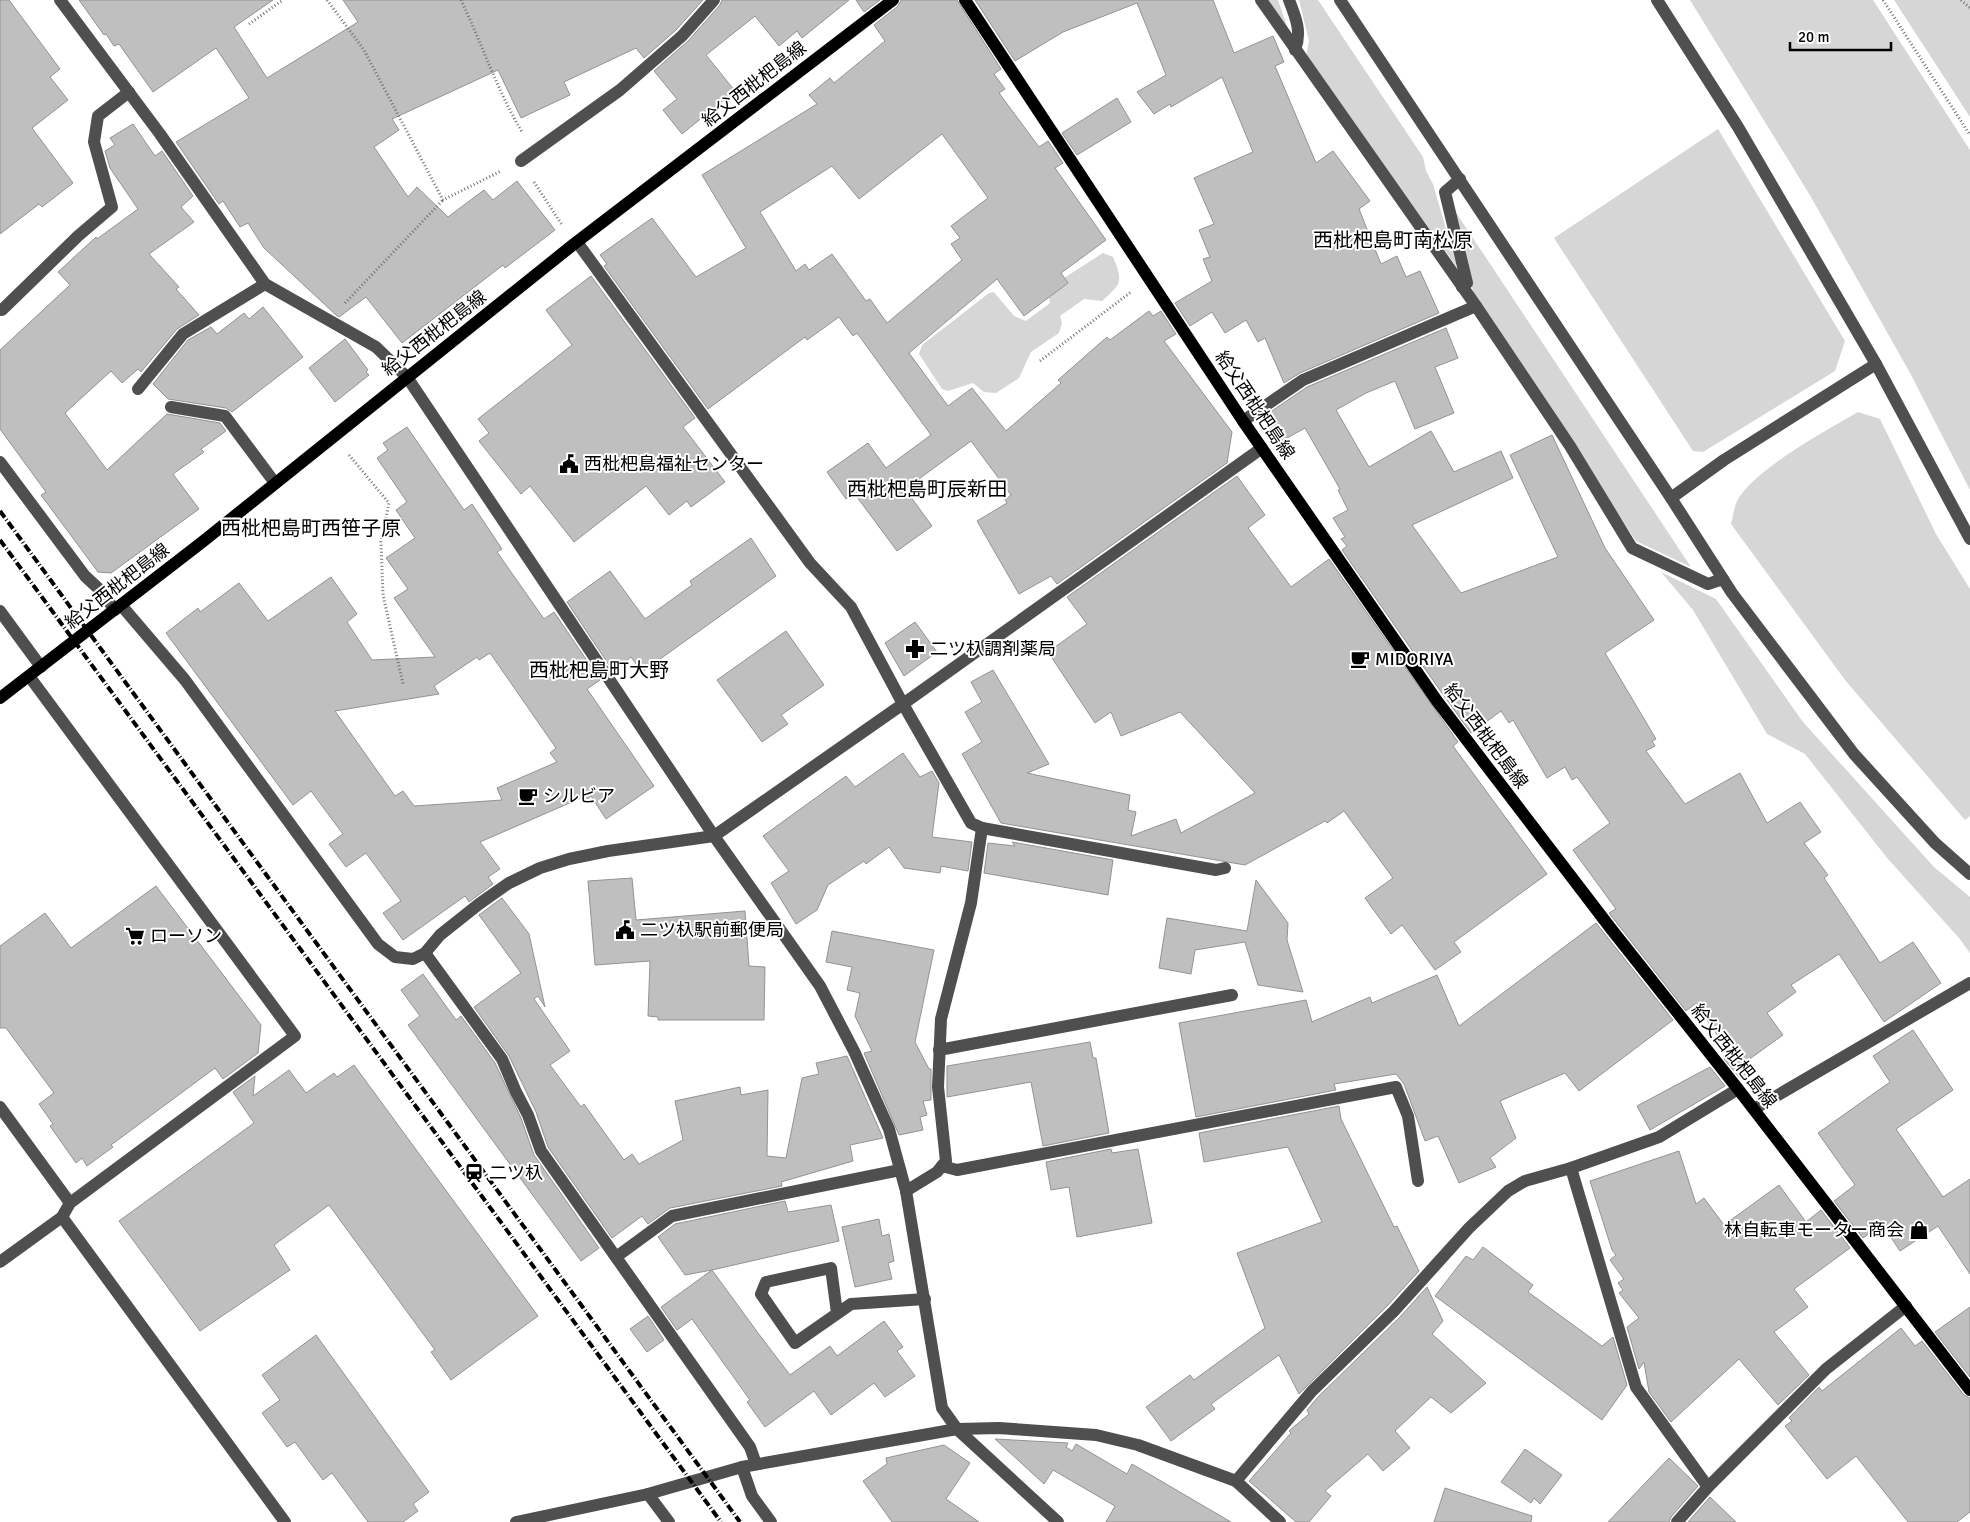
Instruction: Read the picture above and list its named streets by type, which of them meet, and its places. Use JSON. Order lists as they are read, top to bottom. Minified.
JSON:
{"streets":{"main road":["給父西枇杷島線"]},"districts":["西枇杷島町南松原","西枇杷島町辰新田","西枇杷島町西笹子原","西枇杷島町大野"],"places":{"public building":["西枇杷島福祉センター","二ツ杁駅前郵便局"],"pharmacy":["二ツ杁調剤薬局"],"cafe":["MIDORIYA","シルビア"],"supermarket":["ローソン"],"station":["二ツ杁"],"shop":["林自転車モーター商会"]},"scale_bar":"20 m"}
